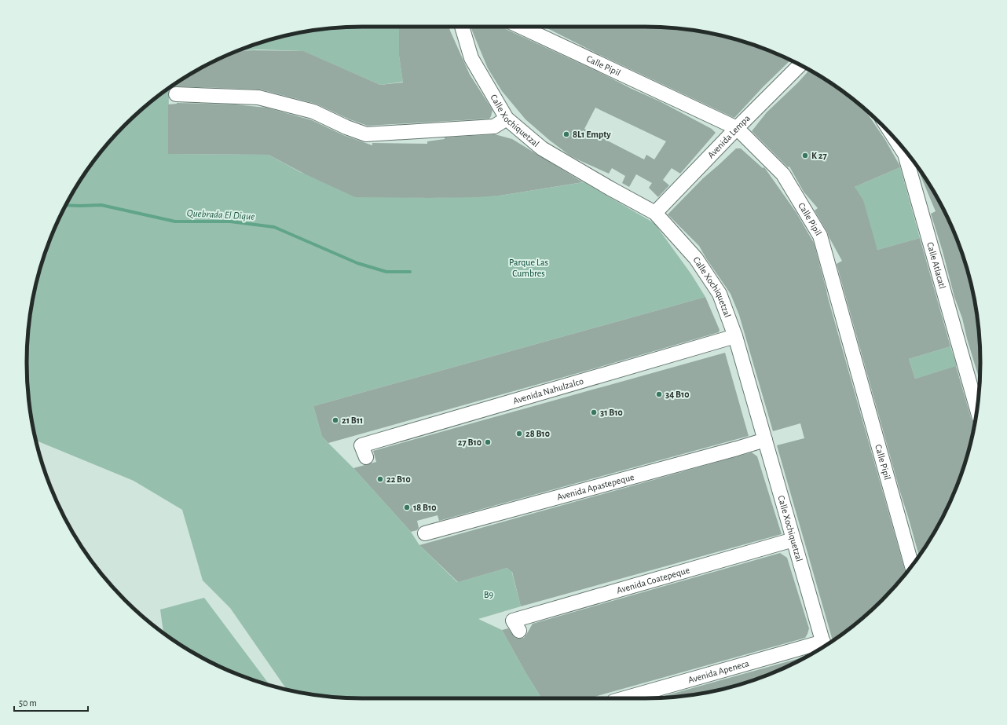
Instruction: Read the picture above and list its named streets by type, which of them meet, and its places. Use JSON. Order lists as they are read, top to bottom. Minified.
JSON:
{"streets":{"street":["Calle Pipil","Calle Xochiquetzal","Avenida Lempa","Calle Atlacatl","Avenida Nahulzalco","Avenida Apastepeque","Avenida Coatepeque","Avenida Apeneca"]},"crossings":[["Calle Pipil","Avenida Lempa"],["Calle Xochiquetzal","Avenida Lempa"],["Calle Xochiquetzal","Avenida Nahulzalco"],["Calle Xochiquetzal","Avenida Apastepeque"],["Calle Xochiquetzal","Avenida Coatepeque"],["Calle Xochiquetzal","Avenida Apeneca"]],"water":["Quebrada El Dique"],"parks":["Parque Las Cumbres","B9"],"places":["8L1 Empty","K 27","34 B10","31 B10","21 B11","28 B10","27 B10","22 B10","18 B10"],"scale_bar":"50 m"}
